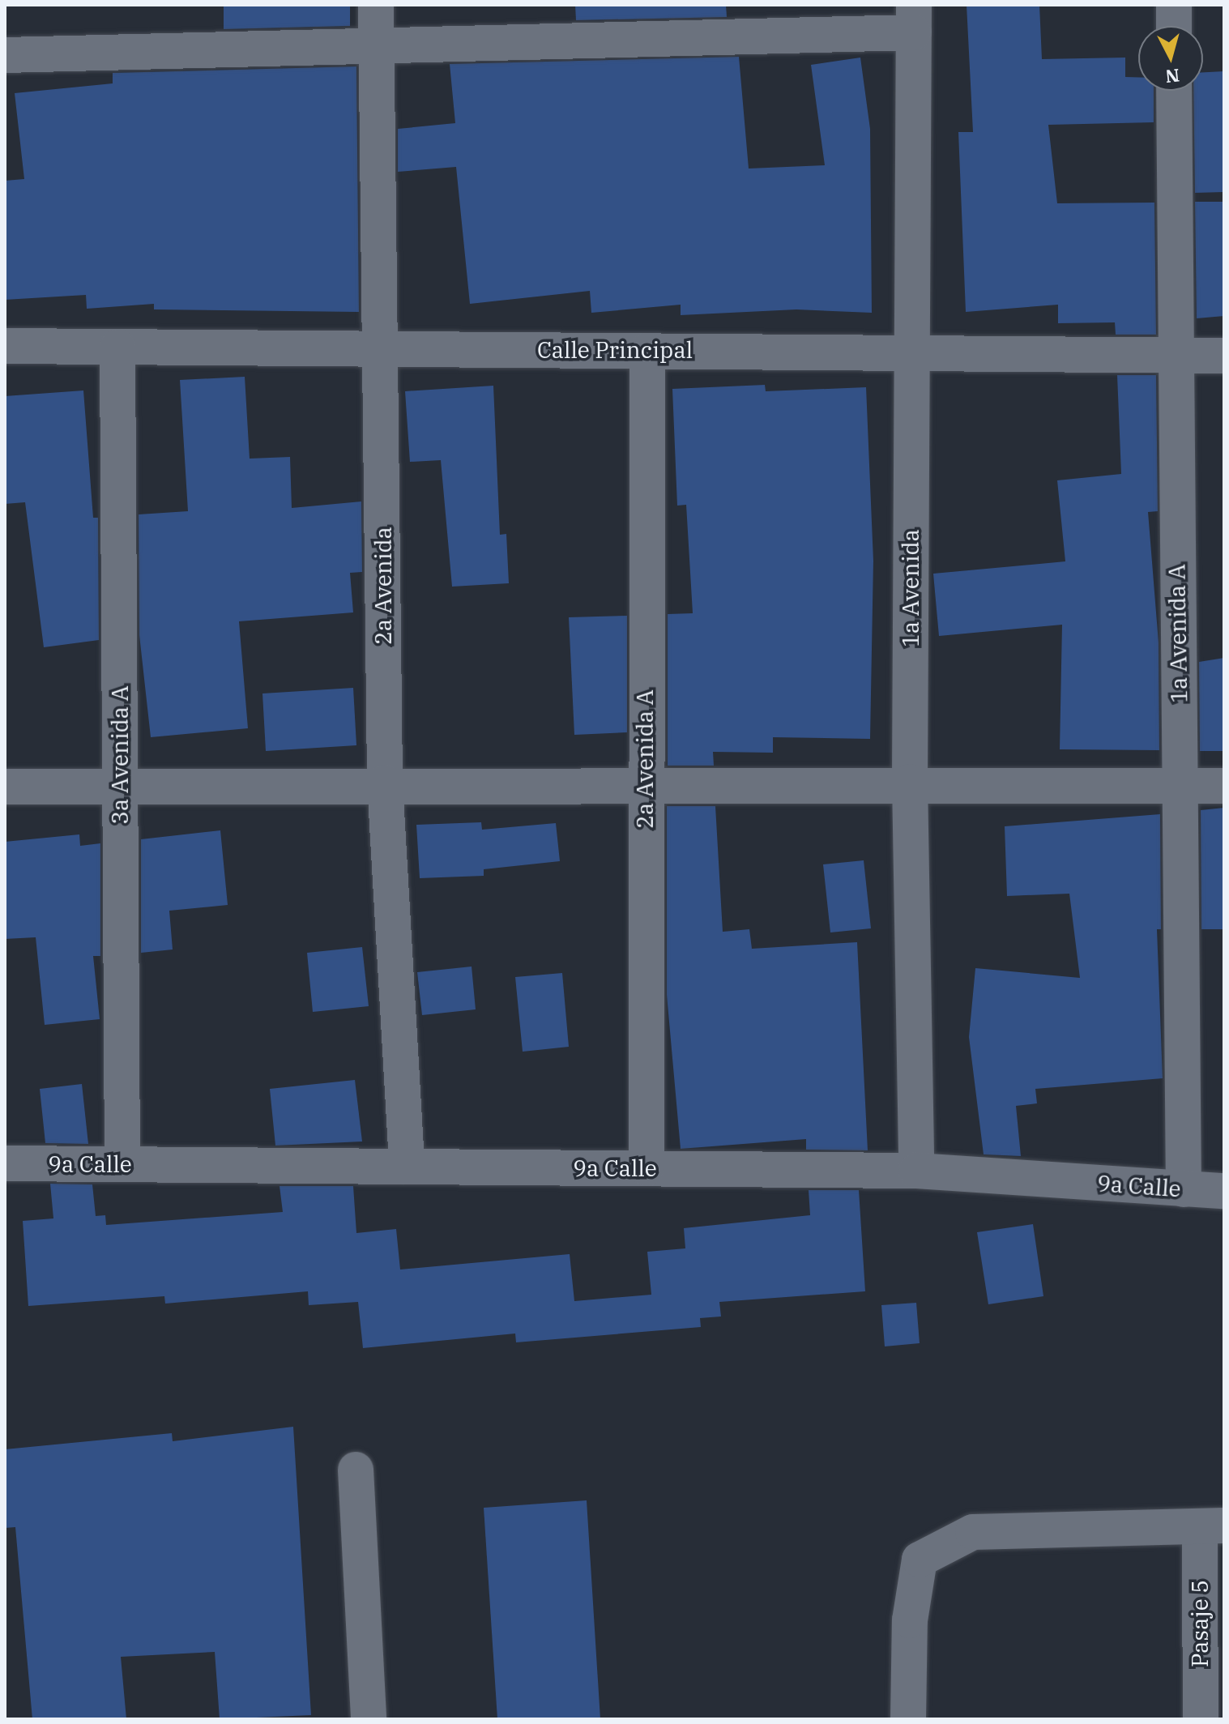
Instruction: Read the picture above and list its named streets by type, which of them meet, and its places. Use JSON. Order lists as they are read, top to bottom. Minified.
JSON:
{"streets":{"street":["Calle Principal","2a Avenida","1a Avenida","1a Avenida A","3a Avenida A","2a Avenida A","9a Calle","Pasaje 5"]},"crossings":[["Calle Principal","2a Avenida"],["Calle Principal","1a Avenida"],["Calle Principal","1a Avenida A"],["Calle Principal","3a Avenida A"],["Calle Principal","2a Avenida A"],["2a Avenida","9a Calle"],["1a Avenida","9a Calle"],["1a Avenida A","9a Calle"],["3a Avenida A","9a Calle"],["2a Avenida A","9a Calle"]],"north":"bottom"}
